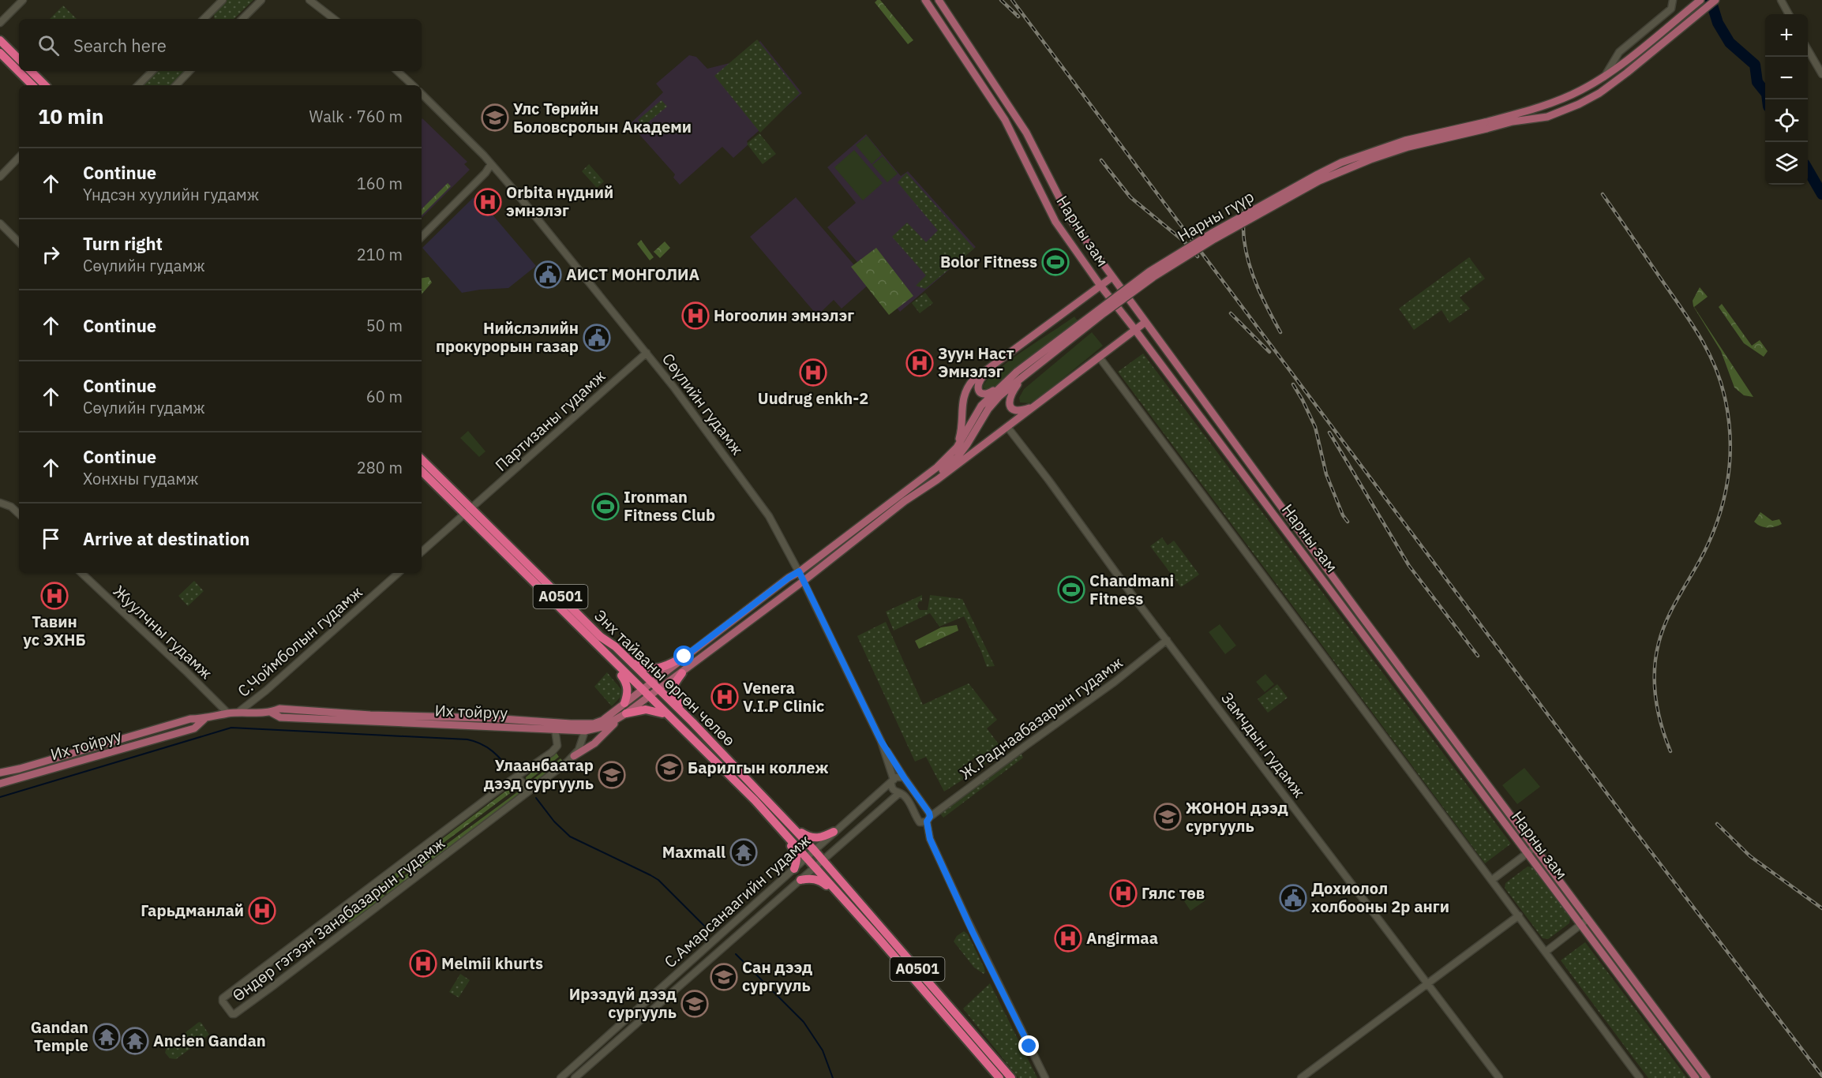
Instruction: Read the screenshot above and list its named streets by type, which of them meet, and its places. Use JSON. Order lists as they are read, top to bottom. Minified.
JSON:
{"streets":{"highway":["A0501","Энх тайваны өргөн чөлөө"],"main road":["Нарны гүүр","Нарны зам","Их тойруу"],"street":["Сөүлийн гудамж","Партизаны гудамж","Жуулчны гудамж","С.Чоймболын гудамж","Ж.Раднаабазарын гудамж","Замчдын гудамж","С.Амарсанаагийн гудамж","Өндөр гэгээн Занабазарын гудамж"]},"crossings":[["Нарны гүүр","Сөүлийн гудамж"],["Нарны гүүр","Их тойруу"],["Сөүлийн гудамж","Партизаны гудамж"],["Сөүлийн гудамж","Их тойруу"],["Сөүлийн гудамж","Ж.Раднаабазарын гудамж"],["Сөүлийн гудамж","С.Амарсанаагийн гудамж"],["Партизаны гудамж","Энх тайваны өргөн чөлөө"],["Жуулчны гудамж","Их тойруу"],["С.Чоймболын гудамж","Их тойруу"],["Энх тайваны өргөн чөлөө","Их тойруу"],["Энх тайваны өргөн чөлөө","С.Амарсанаагийн гудамж"],["Их тойруу","Өндөр гэгээн Занабазарын гудамж"],["Ж.Раднаабазарын гудамж","Замчдын гудамж"]],"places":{"school or university":["Улс Төрийн Боловсролын Академи","Барилгын коллеж","Улаанбаатар дээд сургууль","ЖОНОН дээд сургууль","Сан дээд сургууль","Ирээдүй дээд сургууль"],"hospital":["Orbita нүдний эмнэлэг","Ногоолин эмнэлэг","Зуун Наст Эмнэлэг","Uudrug enkh-2","Тавин ус ЭХНБ","Venera V.I.P Clinic","Гялс төв","Гарьдманлай","Angirmaa","Melmii khurts"],"sports":["Bolor Fitness","Ironman Fitness Club","Chandmani Fitness"],"public building":["АИСТ МОНГОЛИА","Нийслэлийн прокурорын газар","Дохиолол холбооны 2р анги"],"temple":["Maxmall","Gandan Temple","Ancien Gandan"]},"page":{"map_buttons":["+","−"],"search":"Search here","heading":["10 min","Walk · 760 m"],"list":[["Continue","Үндсэн хуулийн гудамж","160 m"],["Turn right","Сөүлийн гудамж","210 m"],["Continue","50 m"],["Continue","Сөүлийн гудамж","60 m"],["Continue","Хонхны гудамж","280 m"],"Arrive at destination"]}}
